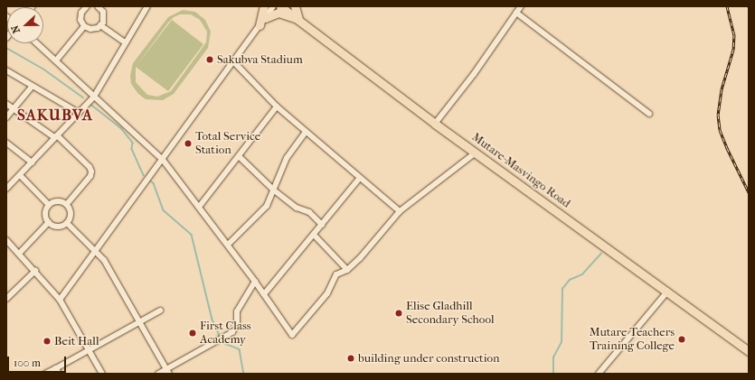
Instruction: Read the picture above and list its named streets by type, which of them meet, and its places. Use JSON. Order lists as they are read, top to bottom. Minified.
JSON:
{"streets":{"highway":["Mutare-Masvingo Road"]},"districts":["SAKUBVA"],"places":["Sakubva Stadium","Total Service Station","Elise Gladhill Secondary School","First Class Academy","Mutare Teachers Training College","Beit Hall","building under construction"],"scale_bar":"100 m","north":"left"}
